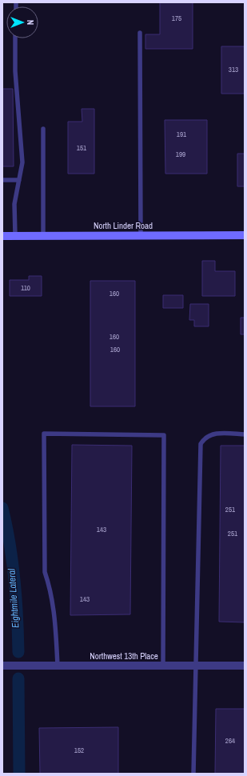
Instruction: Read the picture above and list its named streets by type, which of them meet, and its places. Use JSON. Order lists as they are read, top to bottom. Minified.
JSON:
{"streets":{"main road":["North Linder Road"],"street":["Northwest 13th Place"]},"water":["Eightmile Lateral"],"house_numbers":["175","313","191","151","199","110","160","160","160","251","143","251","143","264","152"],"north":"right"}
